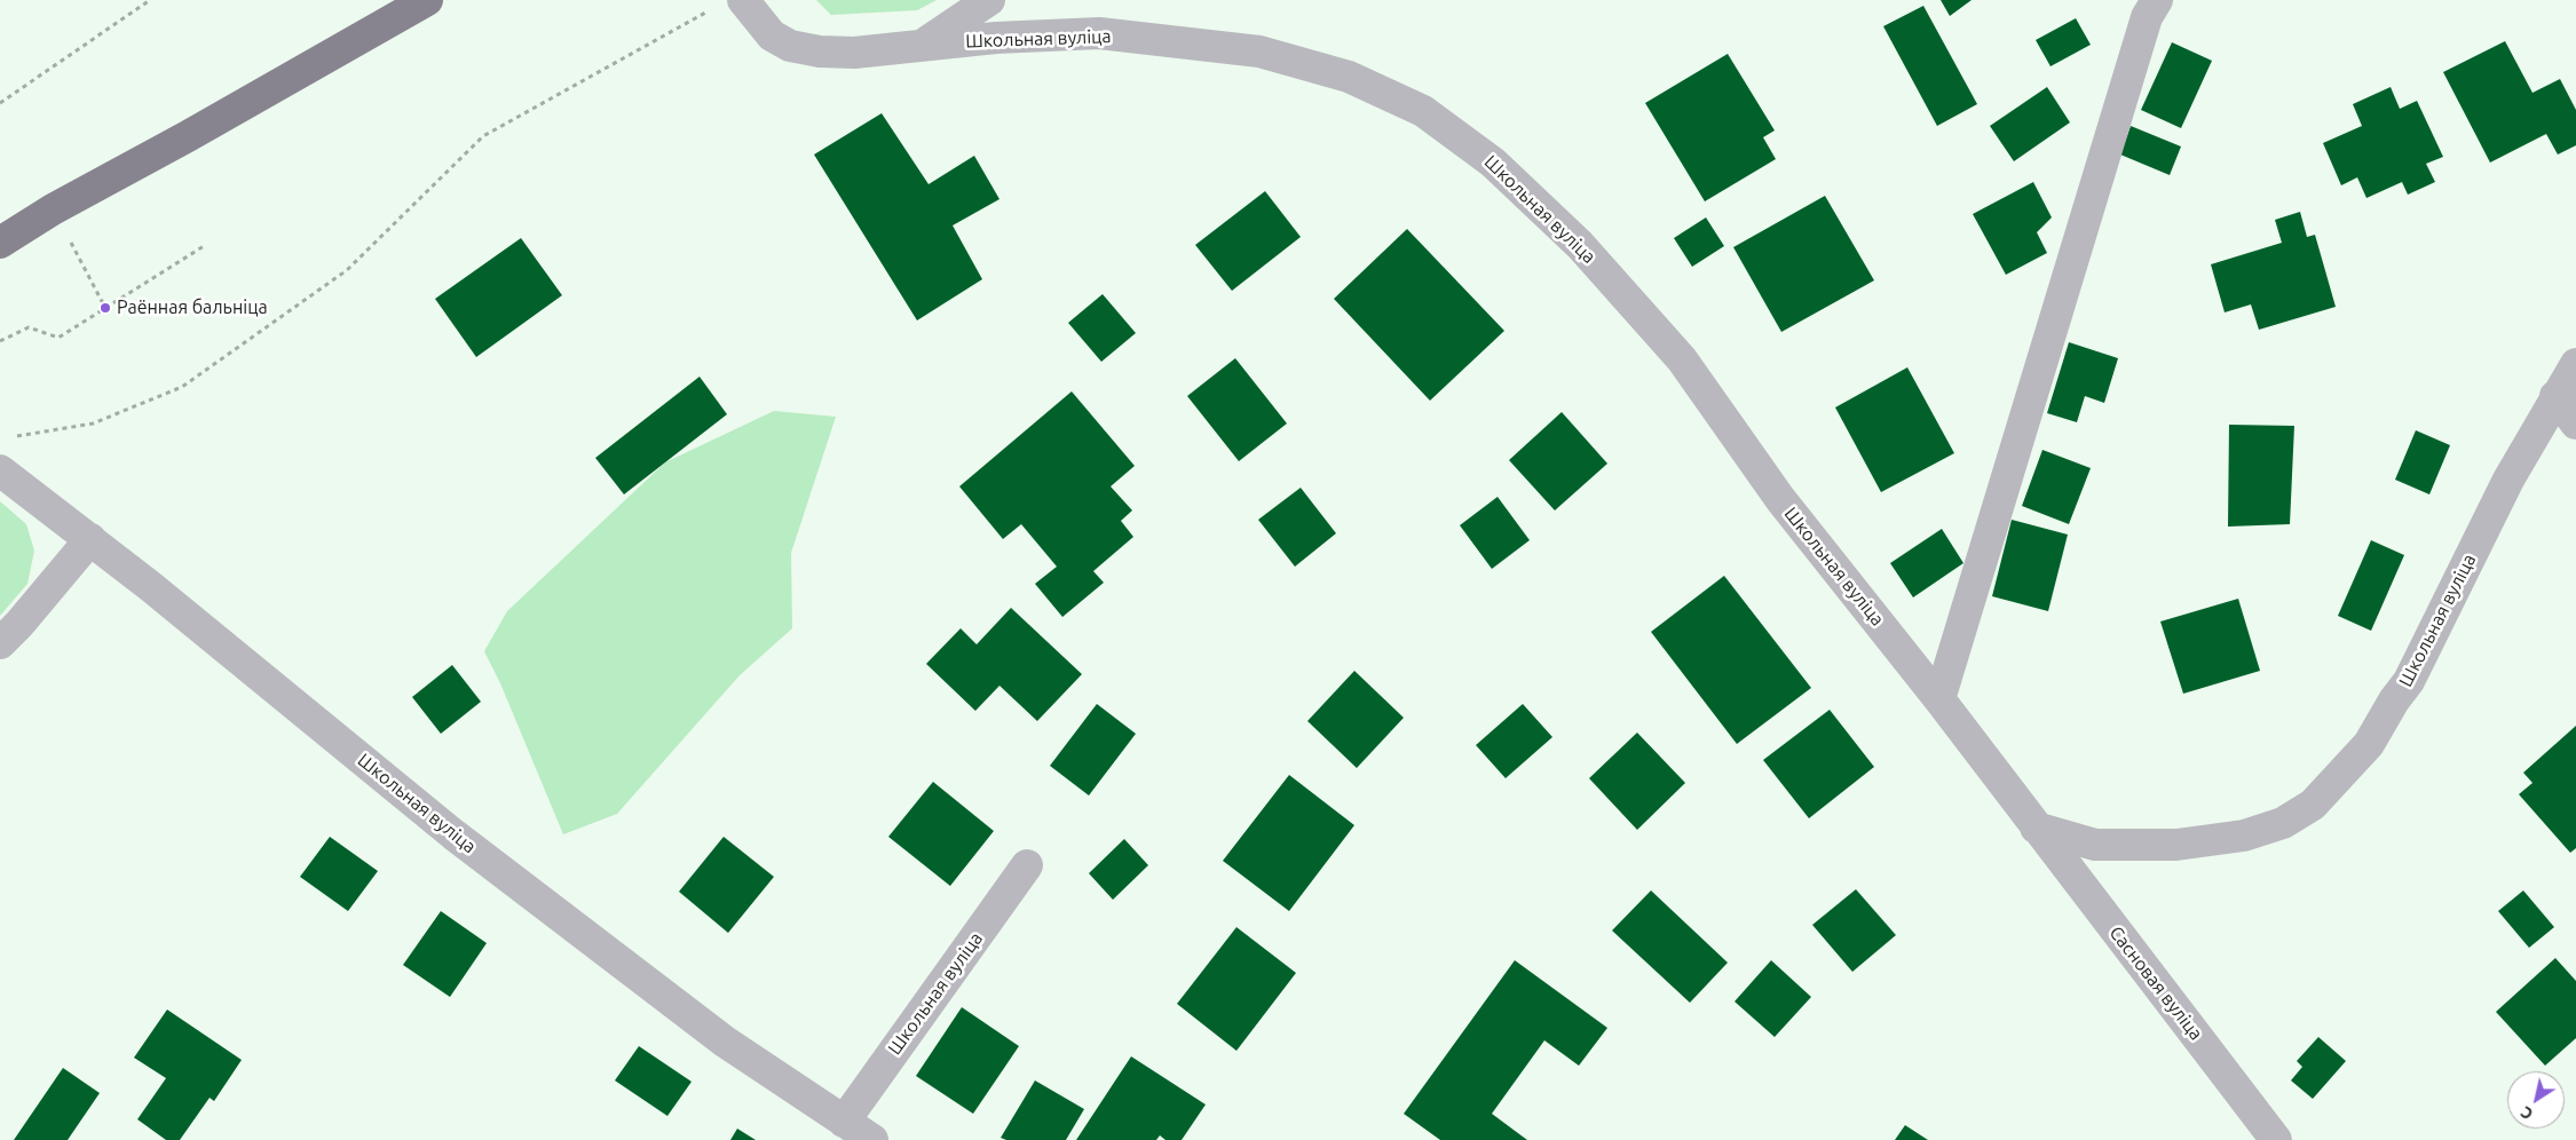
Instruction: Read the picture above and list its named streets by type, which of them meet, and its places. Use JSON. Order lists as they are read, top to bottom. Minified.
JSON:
{"streets":{"street":["Школьная вуліца","Сасновая вуліца"]},"crossings":[["Школьная вуліца","Сасновая вуліца"]],"places":["Раённая бальніца"],"north":"bottom left"}
